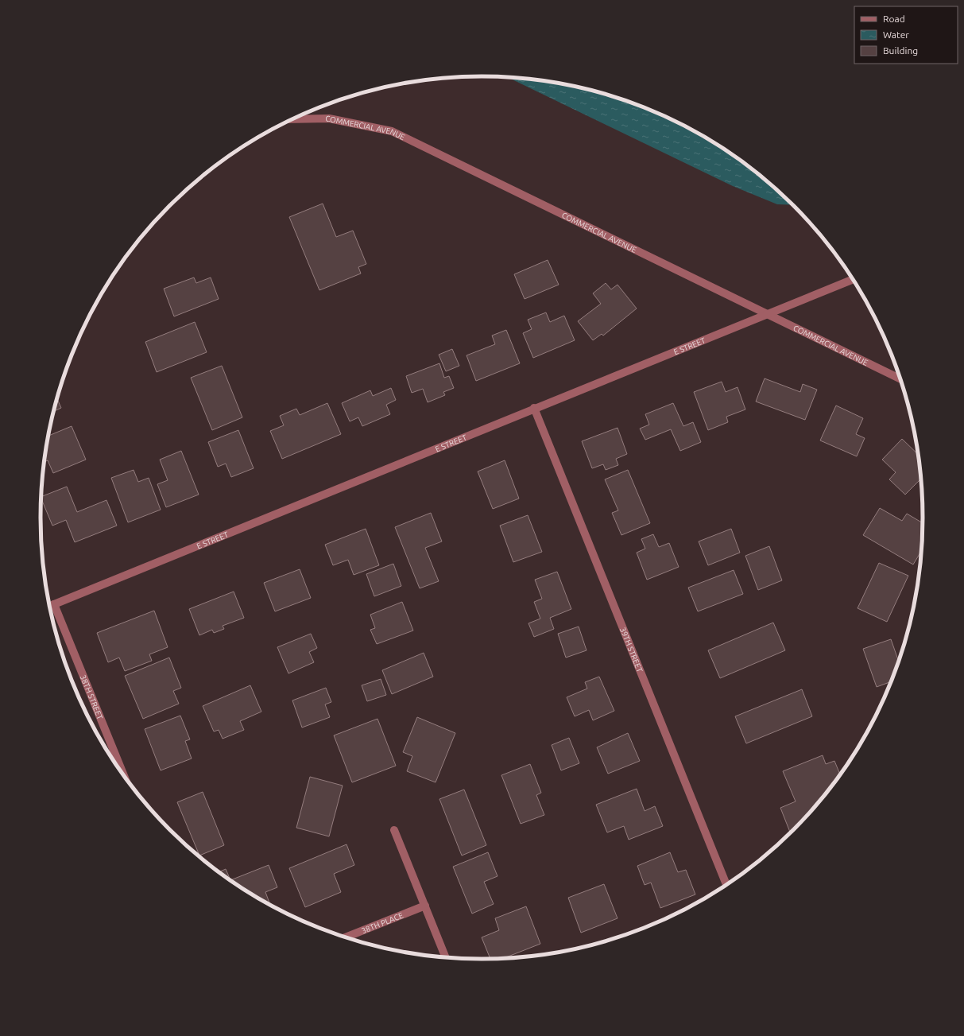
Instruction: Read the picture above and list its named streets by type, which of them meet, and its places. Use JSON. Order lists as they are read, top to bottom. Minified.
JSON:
{"streets":{"street":["COMMERCIAL AVENUE","E STREET","39TH STREET","38TH STREET","38TH PLACE"]},"crossings":[["COMMERCIAL AVENUE","E STREET"],["E STREET","39TH STREET"],["E STREET","38TH STREET"]],"legend":["Road","Water","Building"]}
